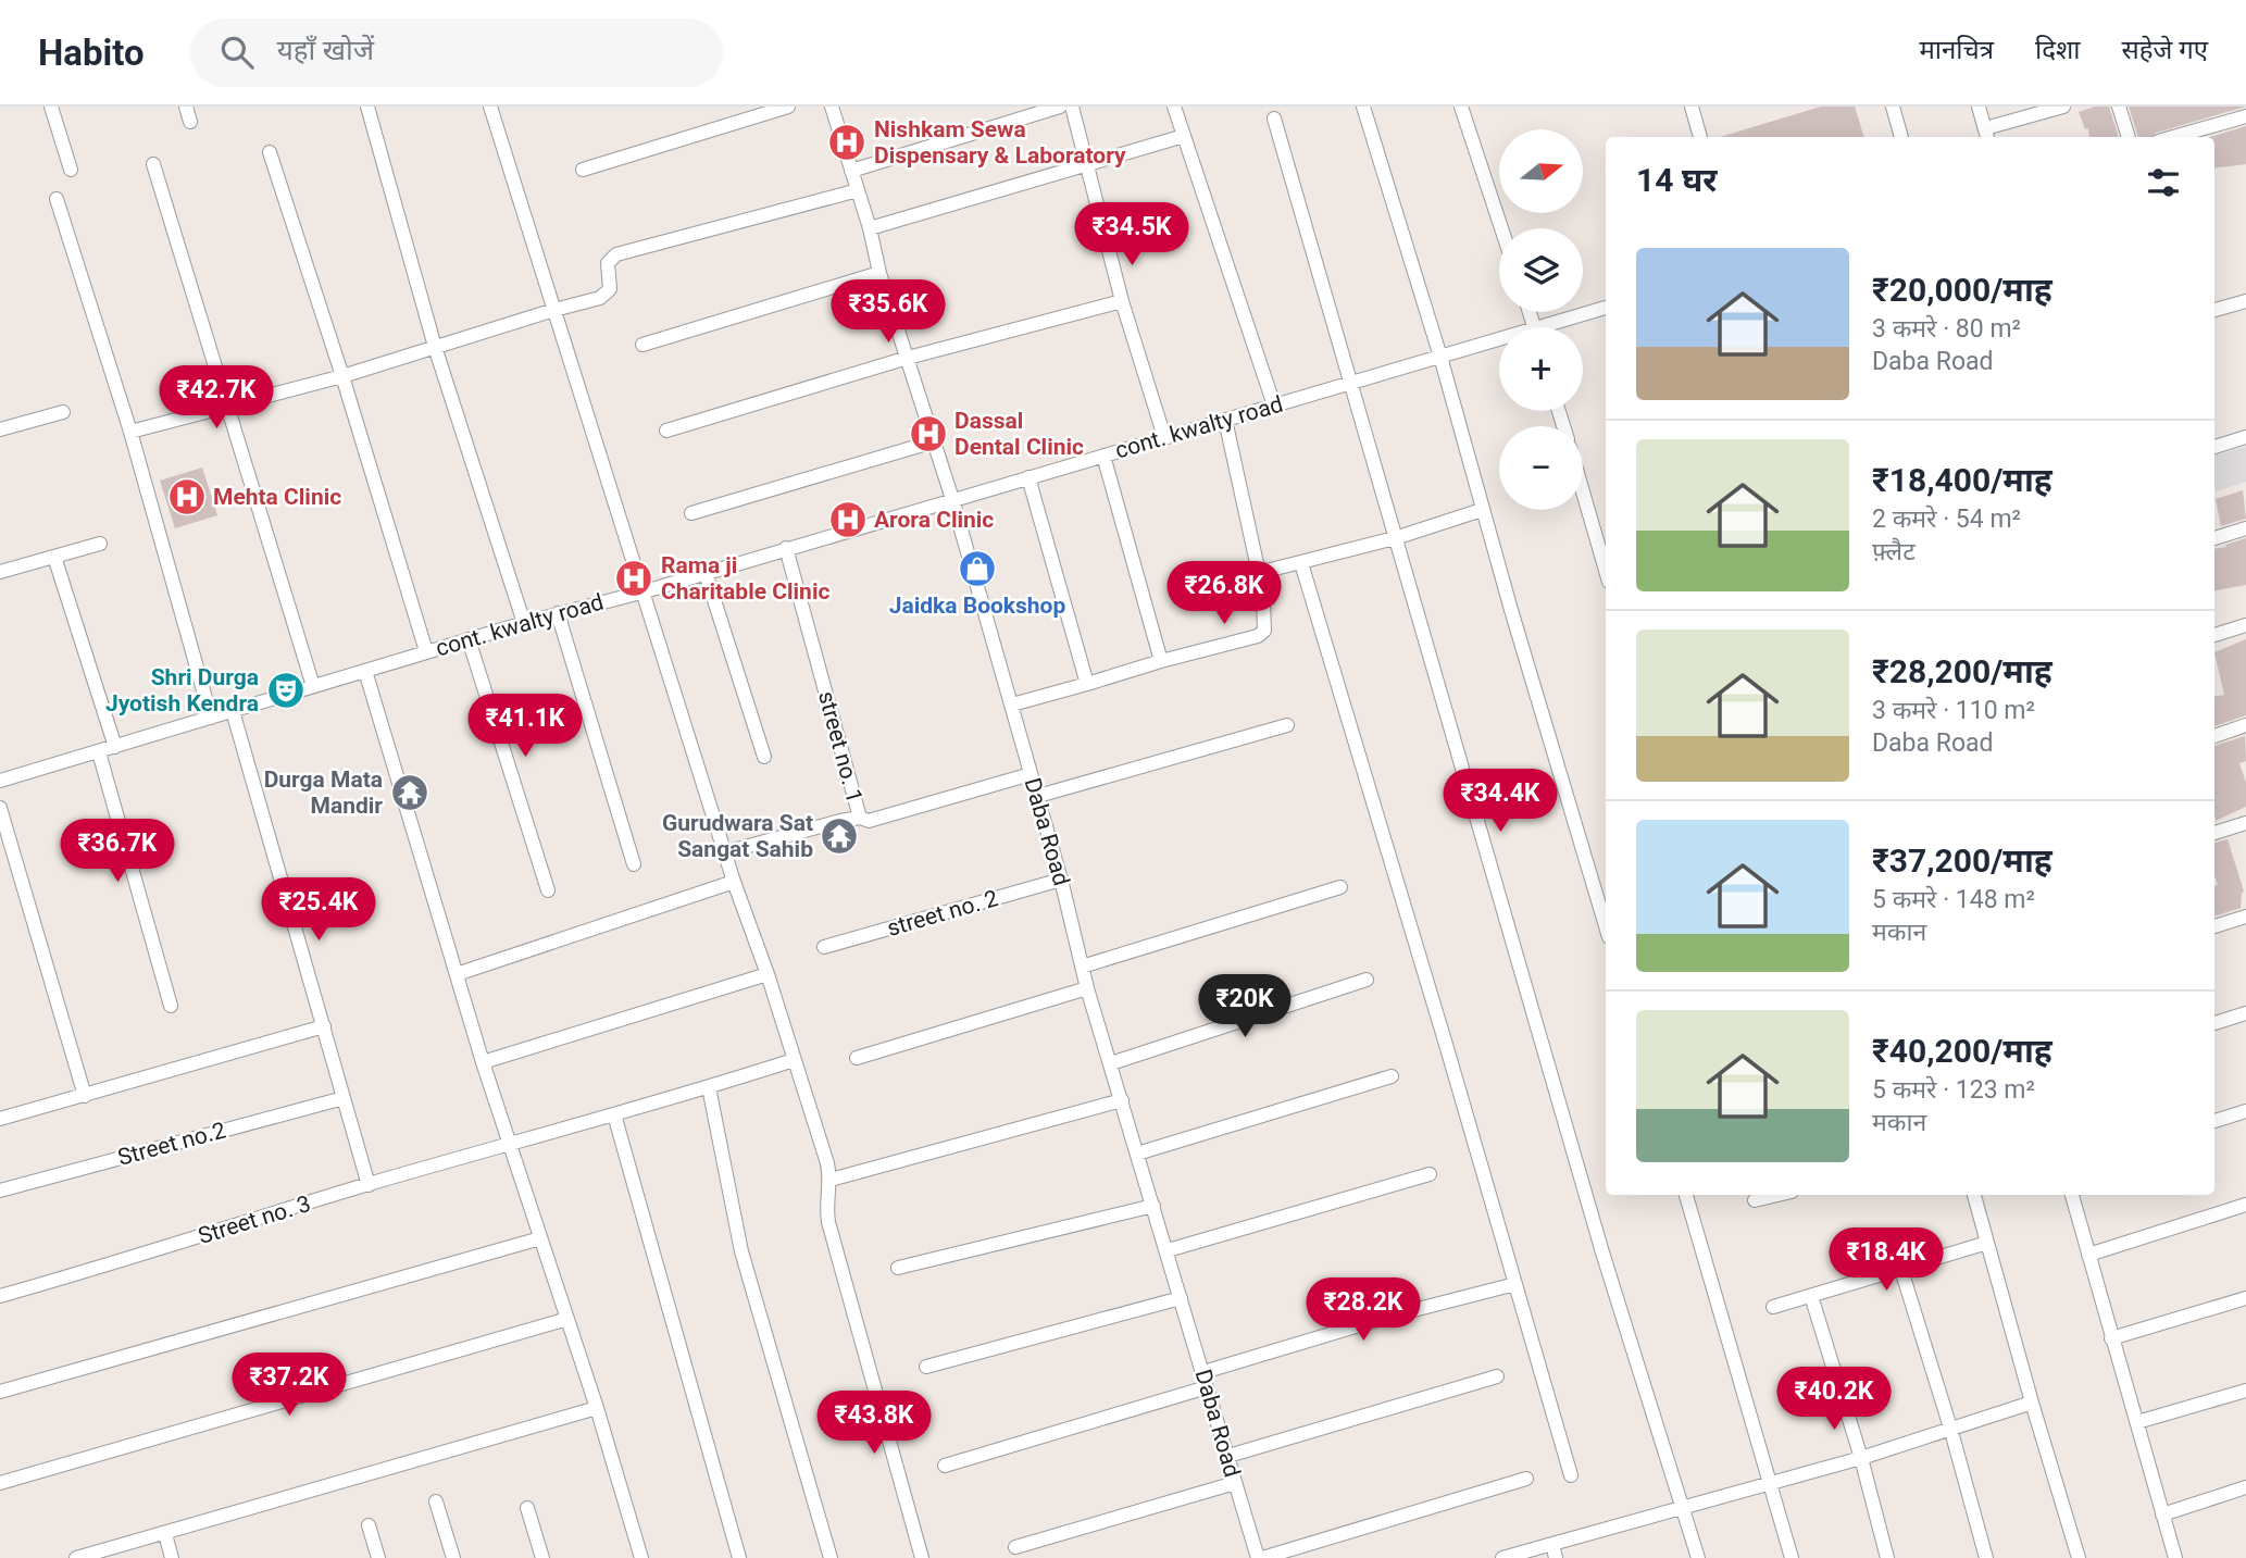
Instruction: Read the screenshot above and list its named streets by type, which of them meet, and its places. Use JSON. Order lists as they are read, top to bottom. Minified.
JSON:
{"streets":{"street":["cont. kwalty road","street no. 1","Daba Road","street no. 2","Street no.2","Street no. 3"]},"crossings":[["cont. kwalty road","street no. 1"],["cont. kwalty road","Daba Road"],["street no. 1","Daba Road"],["Daba Road","street no. 2"]],"places":{"hospital":["Nishkam Sewa Dispensary & Laboratory","Dassal Dental Clinic","Mehta Clinic","Arora Clinic","Rama ji Charitable Clinic"],"shop":["Jaidka Bookshop"],"theatre":["Shri Durga Jyotish Kendra"],"temple":["Durga Mata Mandir","Gurudwara Sat Sangat Sahib"]},"north":"right","page":{"header":"Habito","search":"यहाँ खोजें","nav":["मानचित्र","दिशा","सहेजे गए"],"map_buttons":["+","−"],"heading":"14 घर","price":["₹34.5K","₹35.6K","₹42.7K","₹26.8K","₹41.1K","₹34.4K","₹36.7K","₹25.4K","₹20K","₹18.4K","₹28.2K","₹37.2K","₹40.2K","₹43.8K"],"list":[{"name":"₹20,000/माह","note":"3 कमरे · 80 m² · Daba Road"},{"name":"₹18,400/माह","note":"2 कमरे · 54 m² · फ़्लैट"},{"name":"₹28,200/माह","note":"3 कमरे · 110 m² · Daba Road"},{"name":"₹37,200/माह","note":"5 कमरे · 148 m² · मकान"},{"name":"₹40,200/माह","note":"5 कमरे · 123 m² · मकान"}]}}
